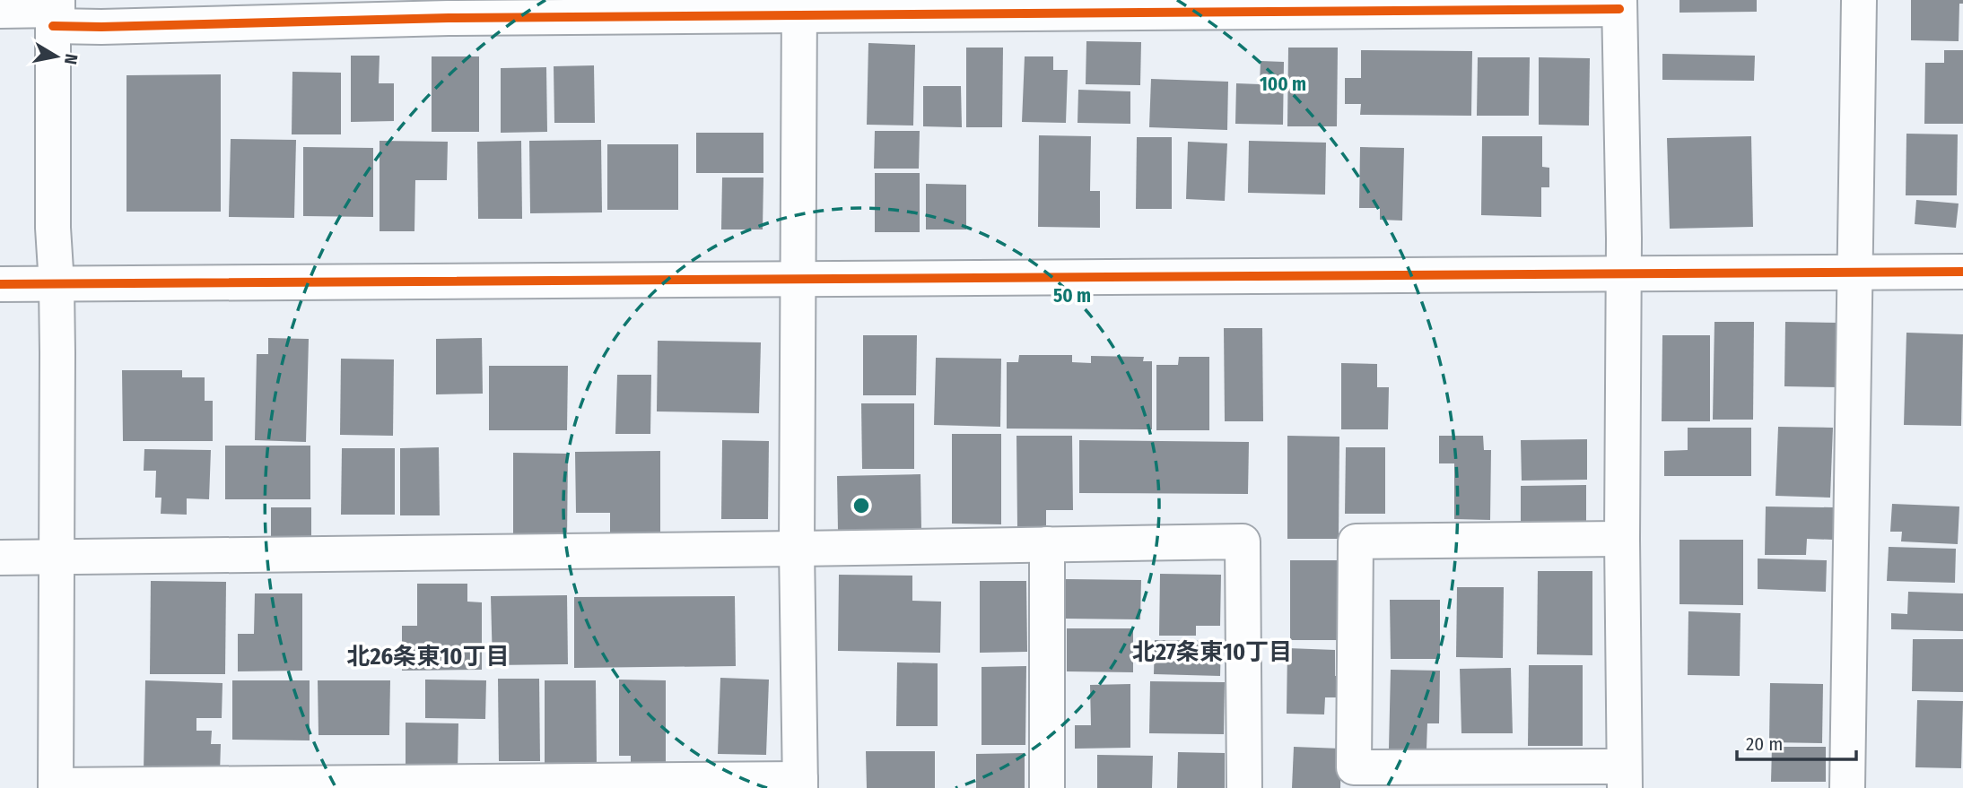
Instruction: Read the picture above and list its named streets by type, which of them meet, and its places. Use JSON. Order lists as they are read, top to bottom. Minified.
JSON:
{"districts":["北27条東10丁目","北26条東10丁目"],"scale_bar":"20 m","north":"right","rings":["100 m","50 m"]}
